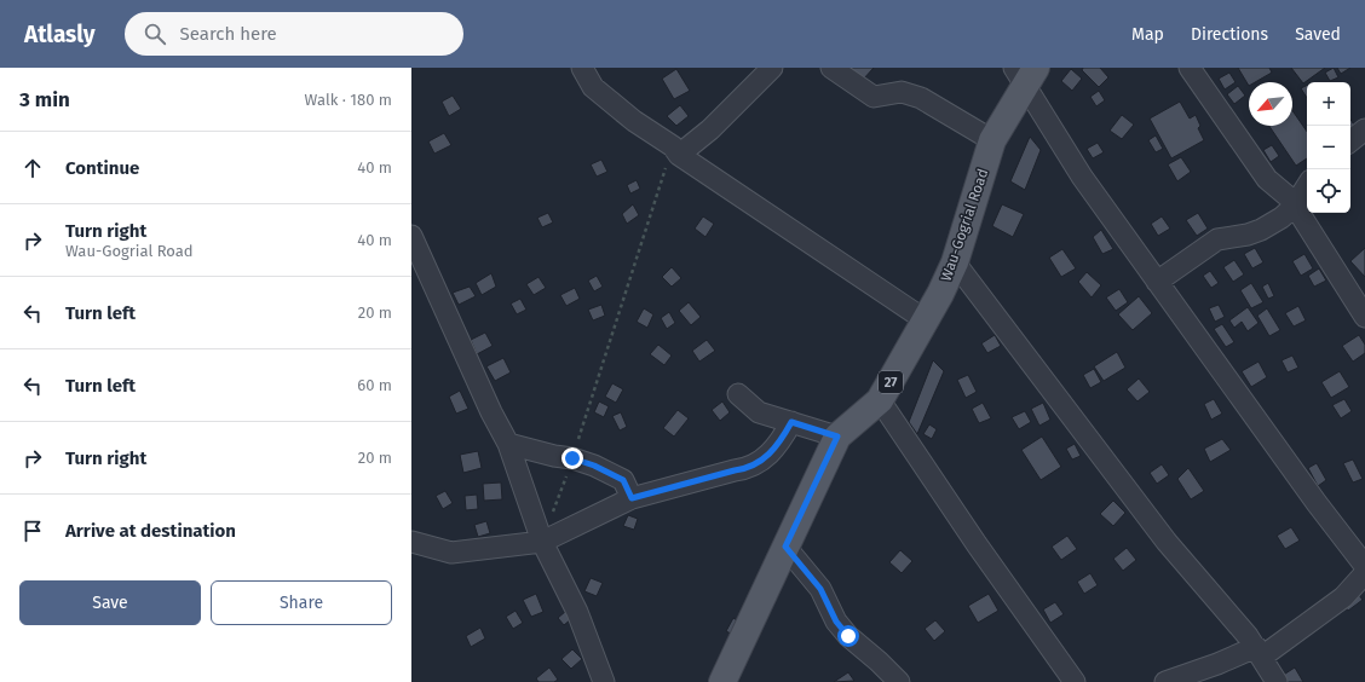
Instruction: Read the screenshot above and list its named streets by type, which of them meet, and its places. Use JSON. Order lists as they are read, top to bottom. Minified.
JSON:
{"streets":{"main road":["Wau-Gogrial Road","27"]},"north":"bottom left","page":{"header":"Atlasly","search":"Search here","nav":["Map","Directions","Saved"],"heading":["3 min","Walk · 180 m"],"map_buttons":["+","−"],"list":[["Continue","40 m"],["Turn right","Wau-Gogrial Road","40 m"],["Turn left","20 m"],["Turn left","60 m"],["Turn right","20 m"],"Arrive at destination"],"buttons":["Save","Share"]}}
